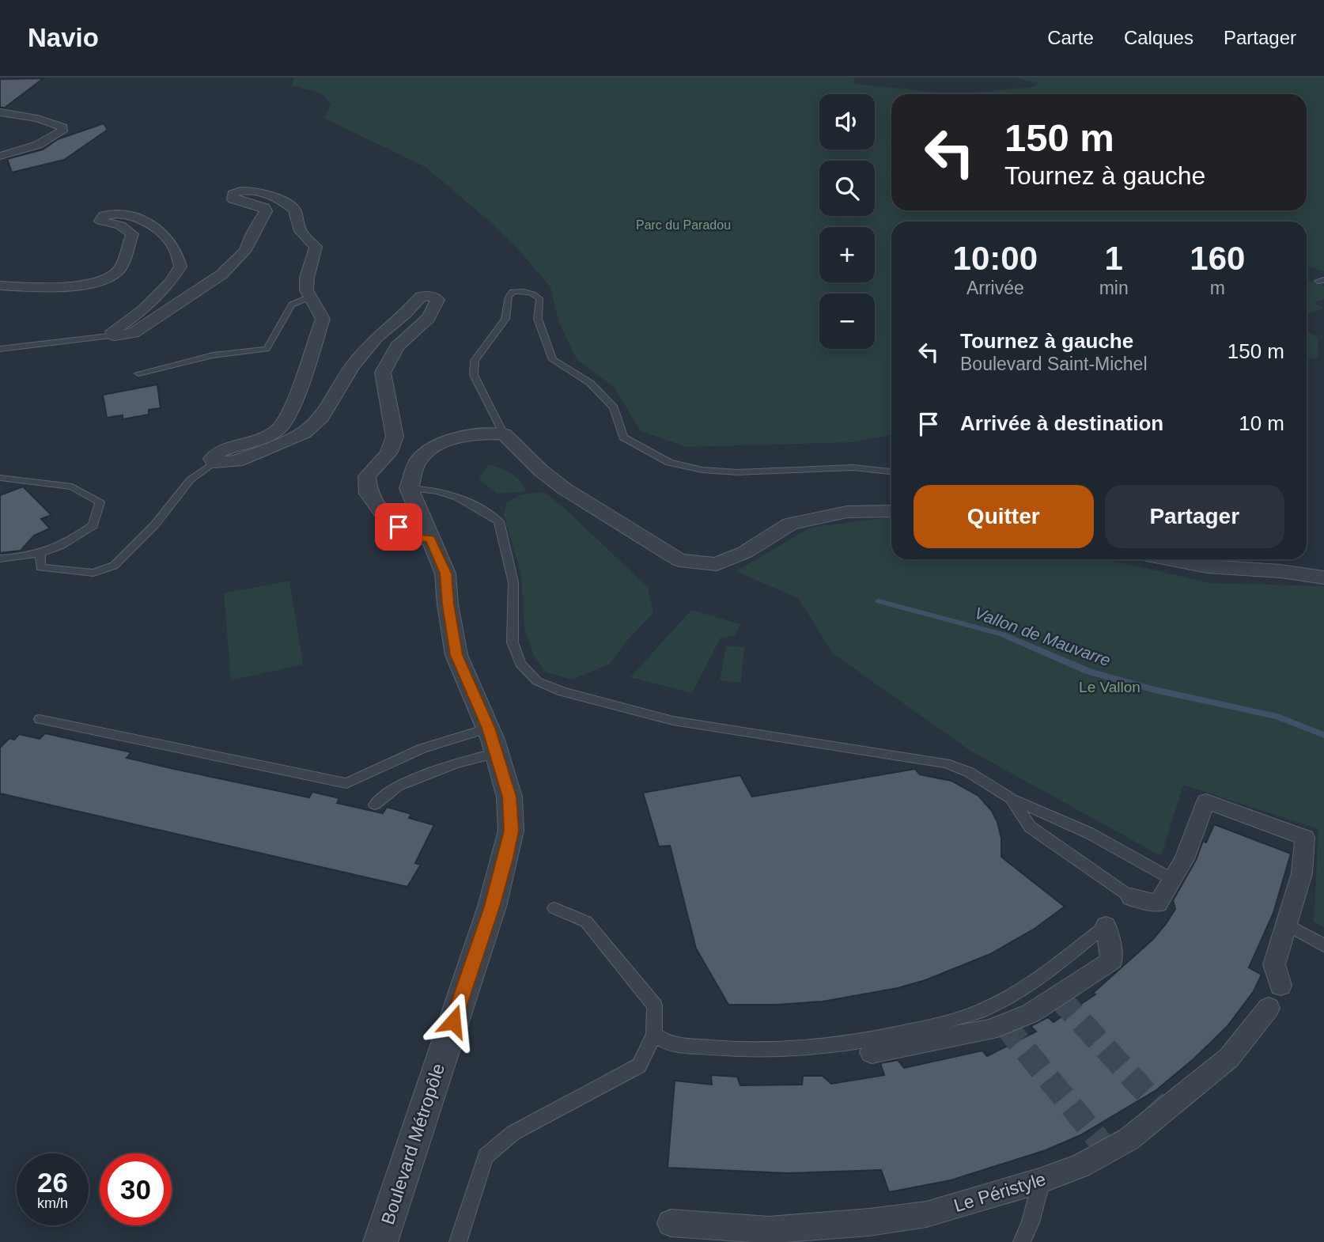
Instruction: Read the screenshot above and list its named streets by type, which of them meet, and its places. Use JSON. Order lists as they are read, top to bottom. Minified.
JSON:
{"streets":{"street":["Boulevard Métropôle","Le Péristyle"]},"water":["Vallon de Mauvarre"],"parks":["Parc du Paradou","Le Vallon"],"page":{"header":"Navio","nav":["Carte","Calques","Partager"],"map_buttons":["+","−"],"turn":["150 m","Tournez à gauche"],"eta":["10:00","Arrivée","1","min","160","m"],"list":[{"name":"Tournez à gauche","note":"Boulevard Saint-Michel","value":"150 m"},{"name":"Arrivée à destination","value":"10 m"}],"buttons":["Quitter","Partager"],"speed":"26 km/h","limit":"30"}}
